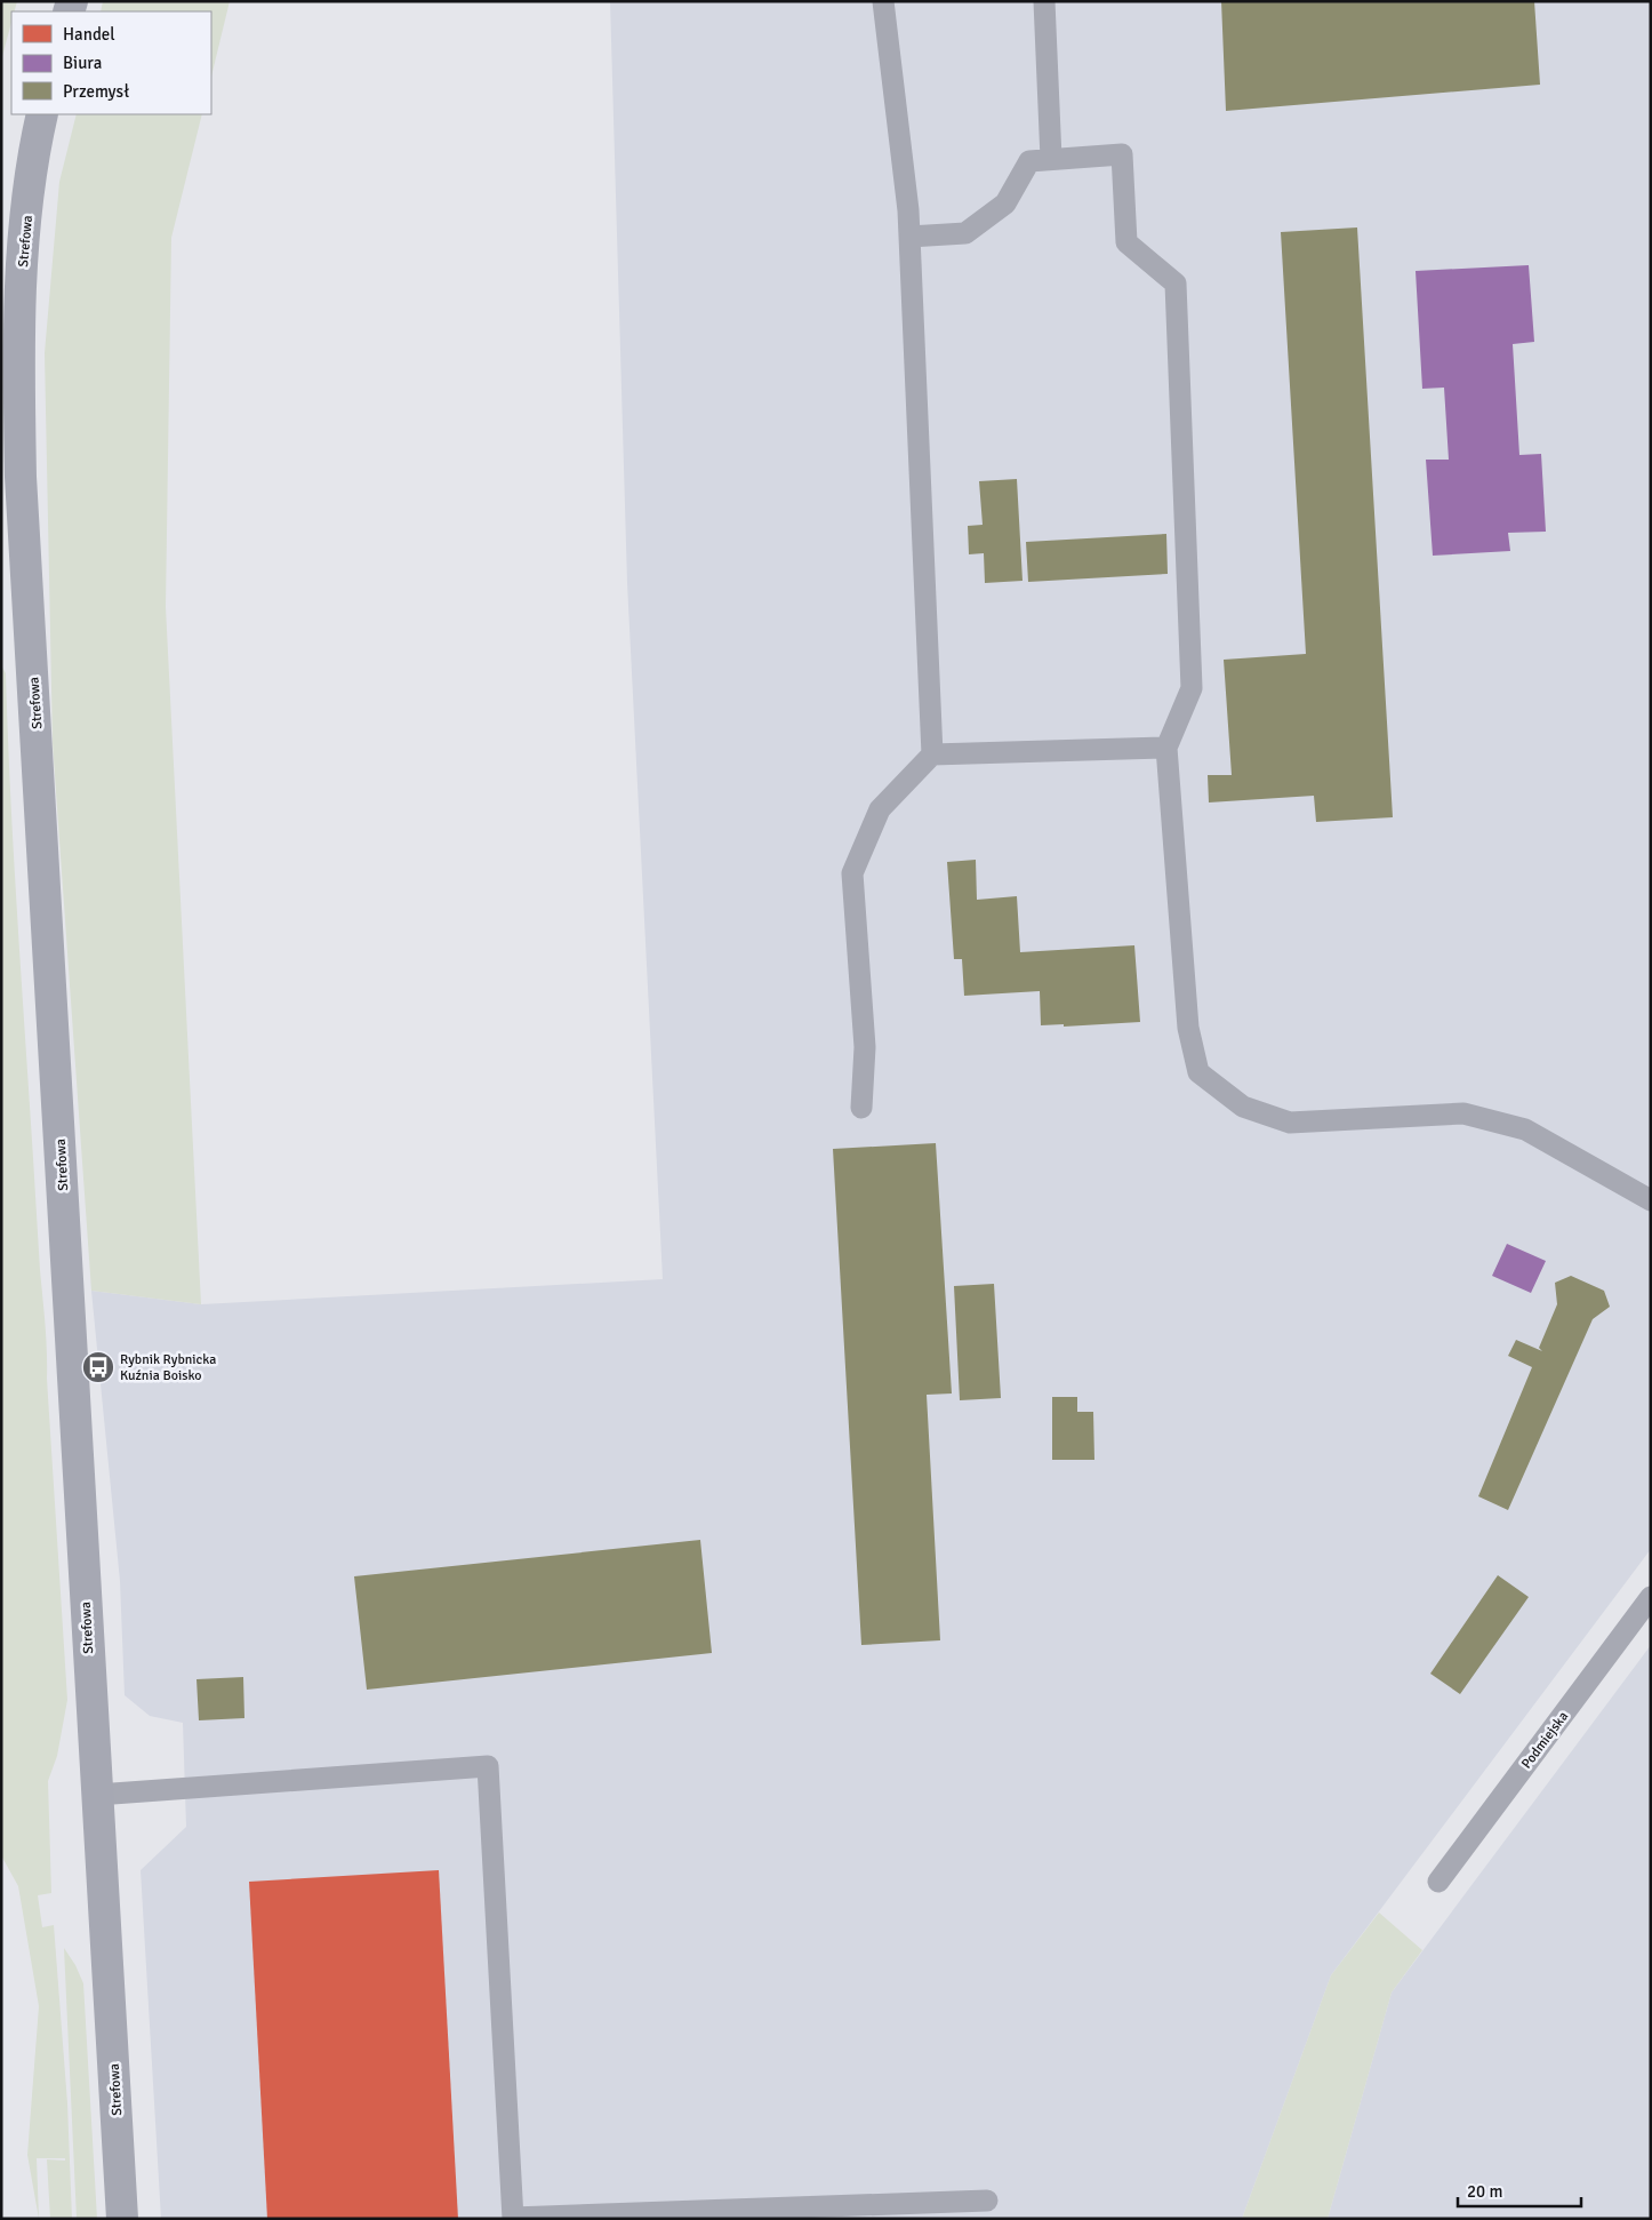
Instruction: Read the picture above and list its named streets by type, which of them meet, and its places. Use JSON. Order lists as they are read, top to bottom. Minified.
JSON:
{"streets":{"street":["Strefowa"],"lane":["Podmiejska"]},"places":{"bus stop":["Rybnik Rybnicka Kuźnia Boisko"]},"legend":["Handel","Biura","Przemysł"],"scale_bar":"20 m"}
